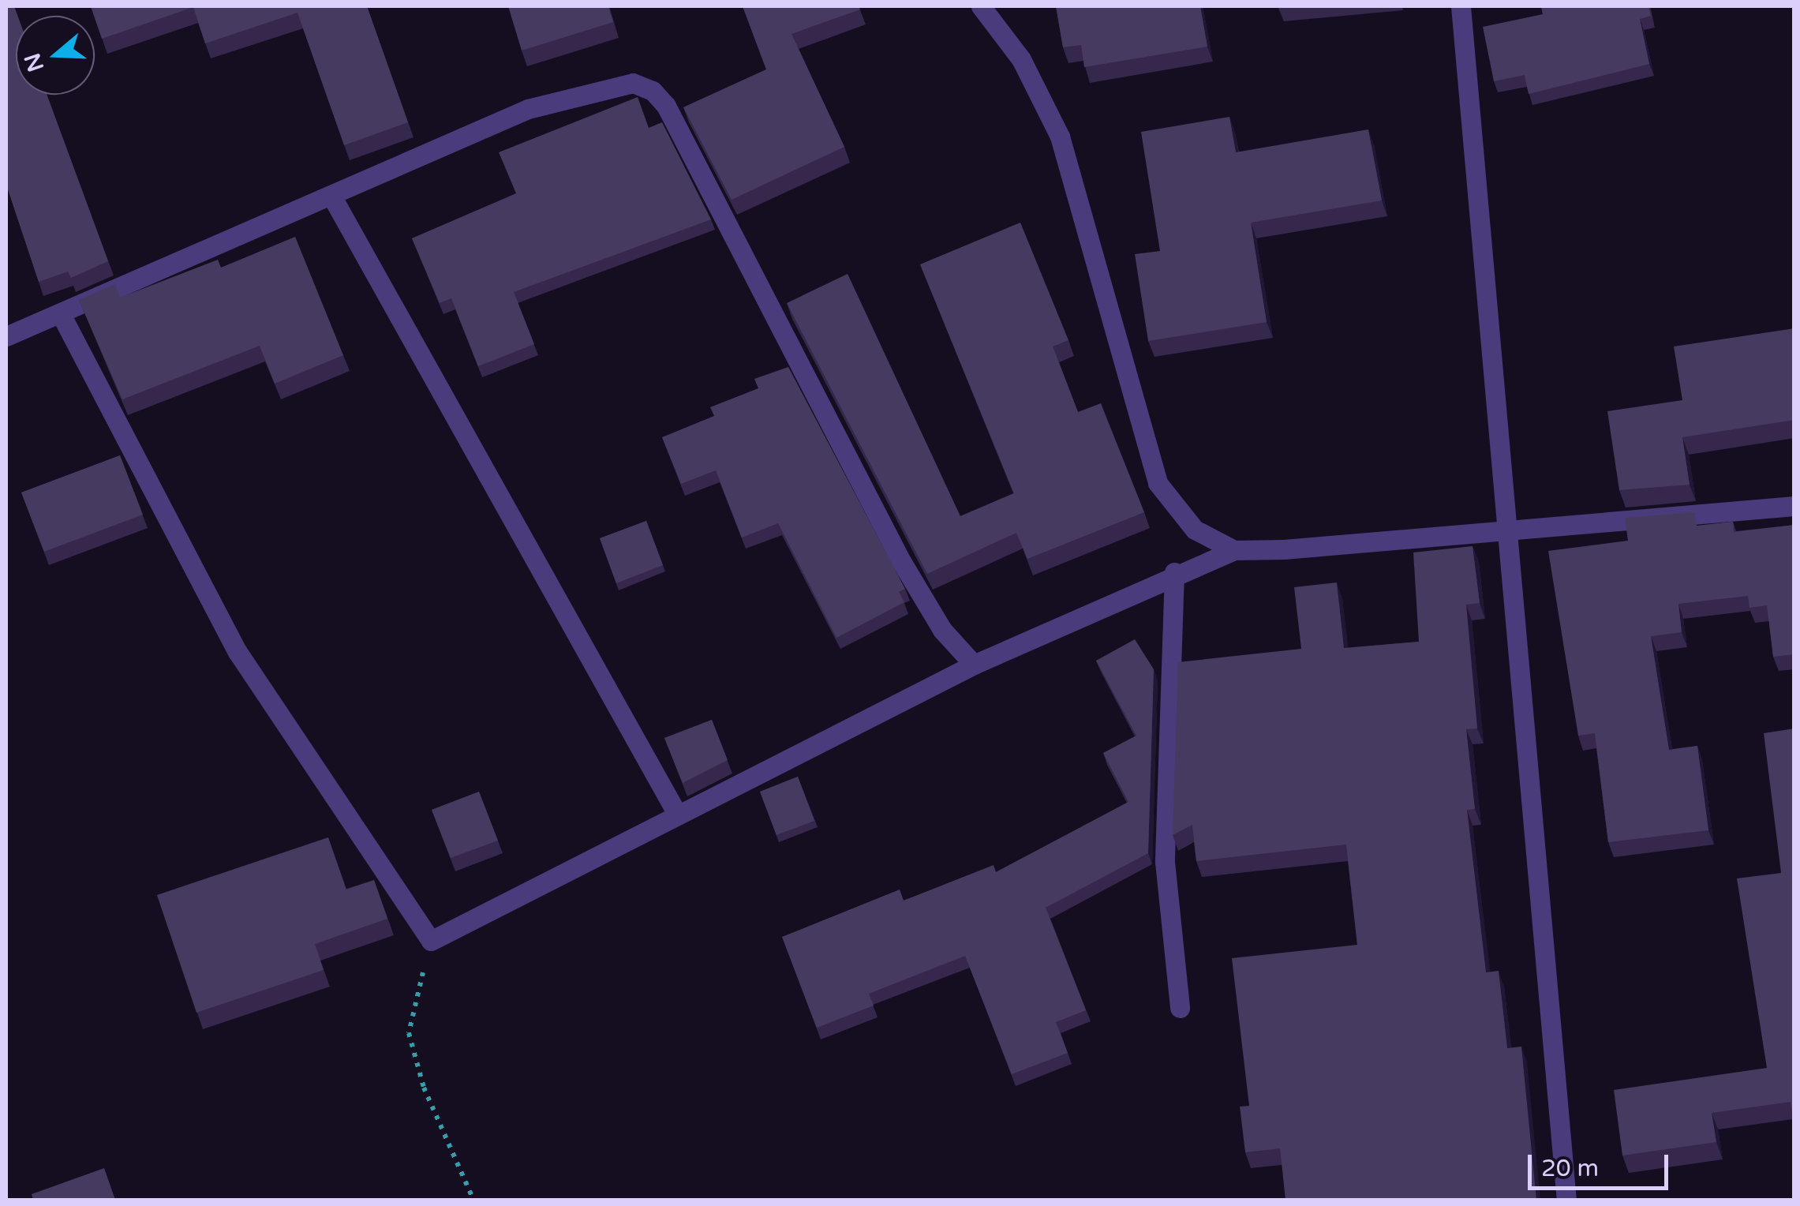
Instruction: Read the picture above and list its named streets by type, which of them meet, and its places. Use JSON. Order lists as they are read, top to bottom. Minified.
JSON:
{"scale_bar":"20 m","north":"left"}
